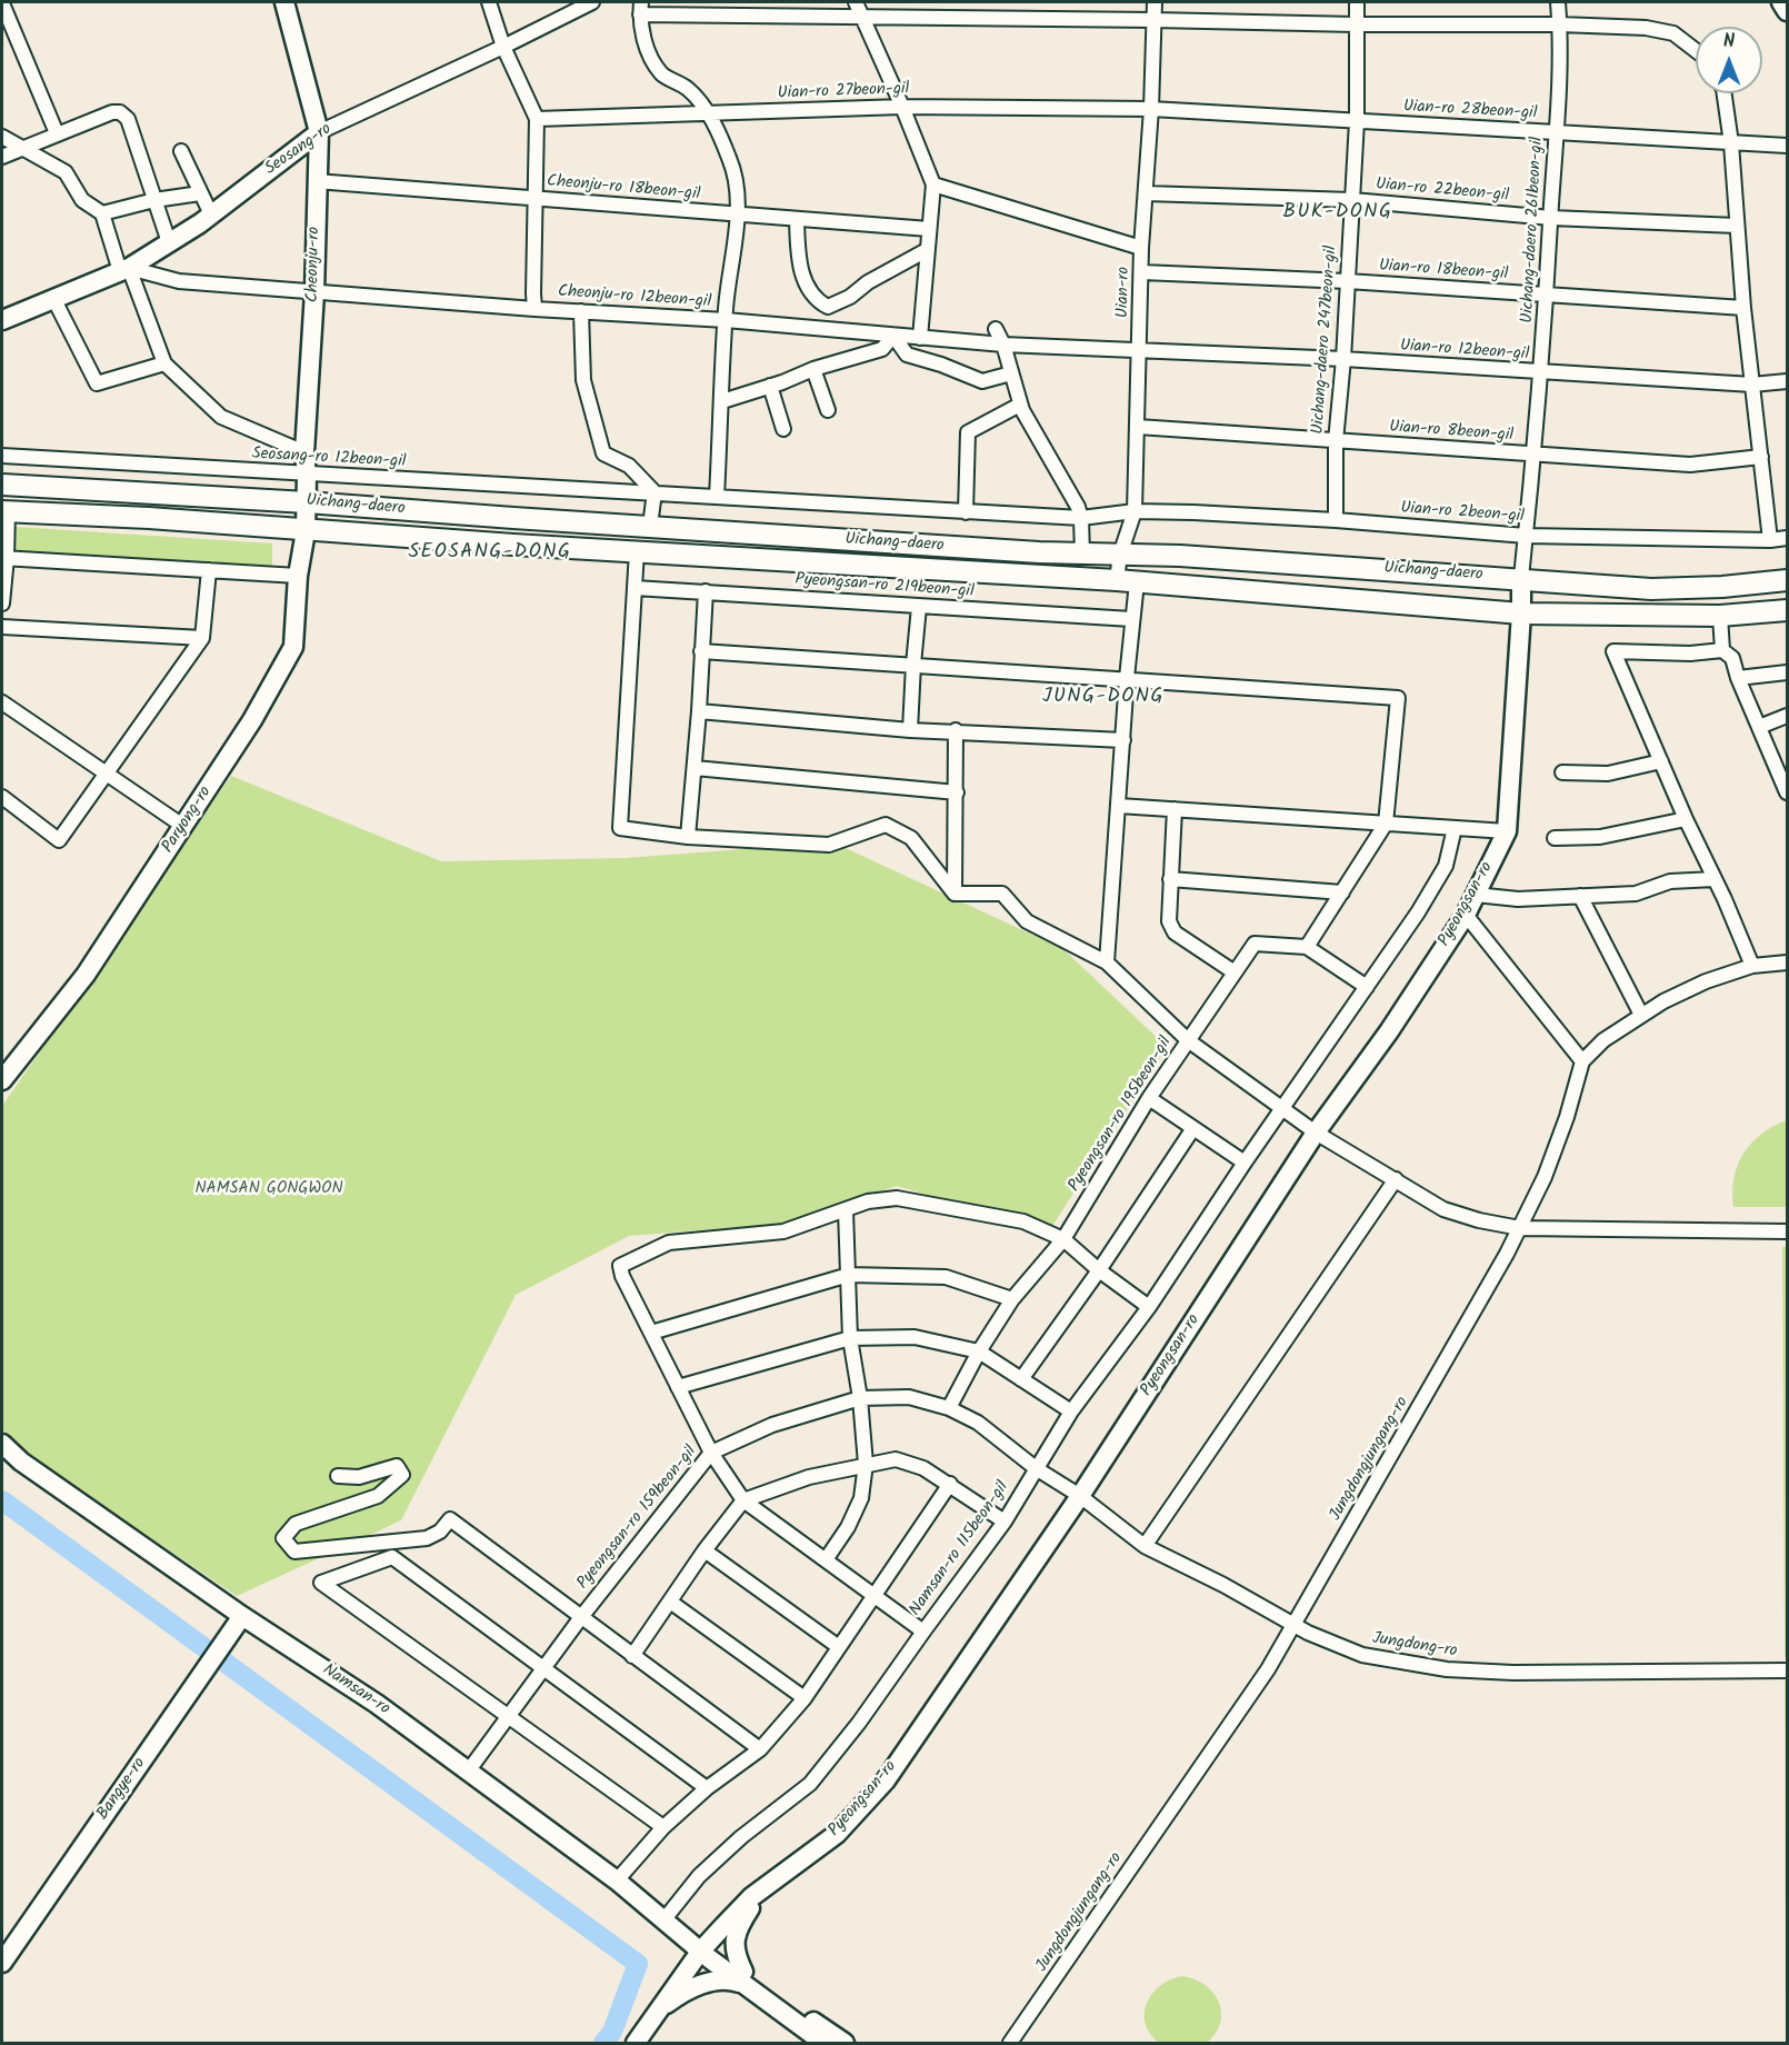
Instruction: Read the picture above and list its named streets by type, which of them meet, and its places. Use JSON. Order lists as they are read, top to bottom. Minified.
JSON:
{"streets":{"main road":["Seosang-ro","Cheonju-ro","Uichang-daero","Paryong-ro","Pyeongsan-ro","Namsan-ro","Bangye-ro"],"street":["Uian-ro 27beon-gil","Uian-ro 28beon-gil","Cheonju-ro 18beon-gil","Uian-ro 22beon-gil","Uichang-daero 261beon-gil","Uian-ro 18beon-gil","Uian-ro","Cheonju-ro 12beon-gil","Uichang-daero 247beon-gil","Uian-ro 12beon-gil","Uian-ro 8beon-gil","Seosang-ro 12beon-gil","Uian-ro 2beon-gil","Pyeongsan-ro 219beon-gil","Pyeongsan-ro 195beon-gil","Jungdongjungang-ro","Pyeongsan-ro 159beon-gil","Namsan-ro 115beon-gil","Jungdong-ro"]},"crossings":[["Uian-ro 27beon-gil","Uian-ro 28beon-gil"],["Uian-ro 27beon-gil","Uian-ro"],["Uian-ro 28beon-gil","Uichang-daero 261beon-gil"],["Uian-ro 28beon-gil","Uian-ro"],["Uian-ro 28beon-gil","Uichang-daero 247beon-gil"],["Seosang-ro","Cheonju-ro"],["Seosang-ro","Cheonju-ro 12beon-gil"],["Cheonju-ro 18beon-gil","Cheonju-ro"],["Uian-ro 22beon-gil","Uichang-daero 261beon-gil"],["Uian-ro 22beon-gil","Uian-ro"],["Uian-ro 22beon-gil","Uichang-daero 247beon-gil"],["Uichang-daero 261beon-gil","Uian-ro 18beon-gil"],["Uichang-daero 261beon-gil","Uian-ro 12beon-gil"],["Uichang-daero 261beon-gil","Uian-ro 8beon-gil"],["Uichang-daero 261beon-gil","Uichang-daero"],["Uichang-daero 261beon-gil","Uian-ro 2beon-gil"],["Uichang-daero 261beon-gil","Pyeongsan-ro"],["Cheonju-ro","Cheonju-ro 12beon-gil"],["Cheonju-ro","Seosang-ro 12beon-gil"],["Cheonju-ro","Uichang-daero"],["Cheonju-ro","Paryong-ro"],["Uian-ro 18beon-gil","Uian-ro"],["Uian-ro 18beon-gil","Uichang-daero 247beon-gil"],["Uian-ro","Cheonju-ro 12beon-gil"],["Uian-ro","Uian-ro 12beon-gil"],["Uian-ro","Uian-ro 8beon-gil"],["Uian-ro","Seosang-ro 12beon-gil"],["Uian-ro","Uichang-daero"],["Uian-ro","Uian-ro 2beon-gil"],["Uian-ro","Pyeongsan-ro 219beon-gil"],["Cheonju-ro 12beon-gil","Uian-ro 12beon-gil"],["Uichang-daero 247beon-gil","Uian-ro 12beon-gil"],["Uichang-daero 247beon-gil","Uian-ro 8beon-gil"],["Uichang-daero 247beon-gil","Uian-ro 2beon-gil"],["Seosang-ro 12beon-gil","Uian-ro 2beon-gil"],["Uichang-daero","Paryong-ro"],["Uichang-daero","Pyeongsan-ro"],["Pyeongsan-ro","Pyeongsan-ro 159beon-gil"],["Pyeongsan-ro","Jungdong-ro"],["Pyeongsan-ro","Namsan-ro"],["Pyeongsan-ro 195beon-gil","Pyeongsan-ro 159beon-gil"],["Jungdongjungang-ro","Jungdong-ro"],["Pyeongsan-ro 159beon-gil","Namsan-ro 115beon-gil"],["Pyeongsan-ro 159beon-gil","Jungdong-ro"],["Pyeongsan-ro 159beon-gil","Namsan-ro"],["Namsan-ro 115beon-gil","Namsan-ro"],["Namsan-ro","Bangye-ro"]],"districts":["BUK-DONG","SEOSANG-DONG","JUNG-DONG"],"parks":["NAMSAN GONGWON"],"north":"top"}
